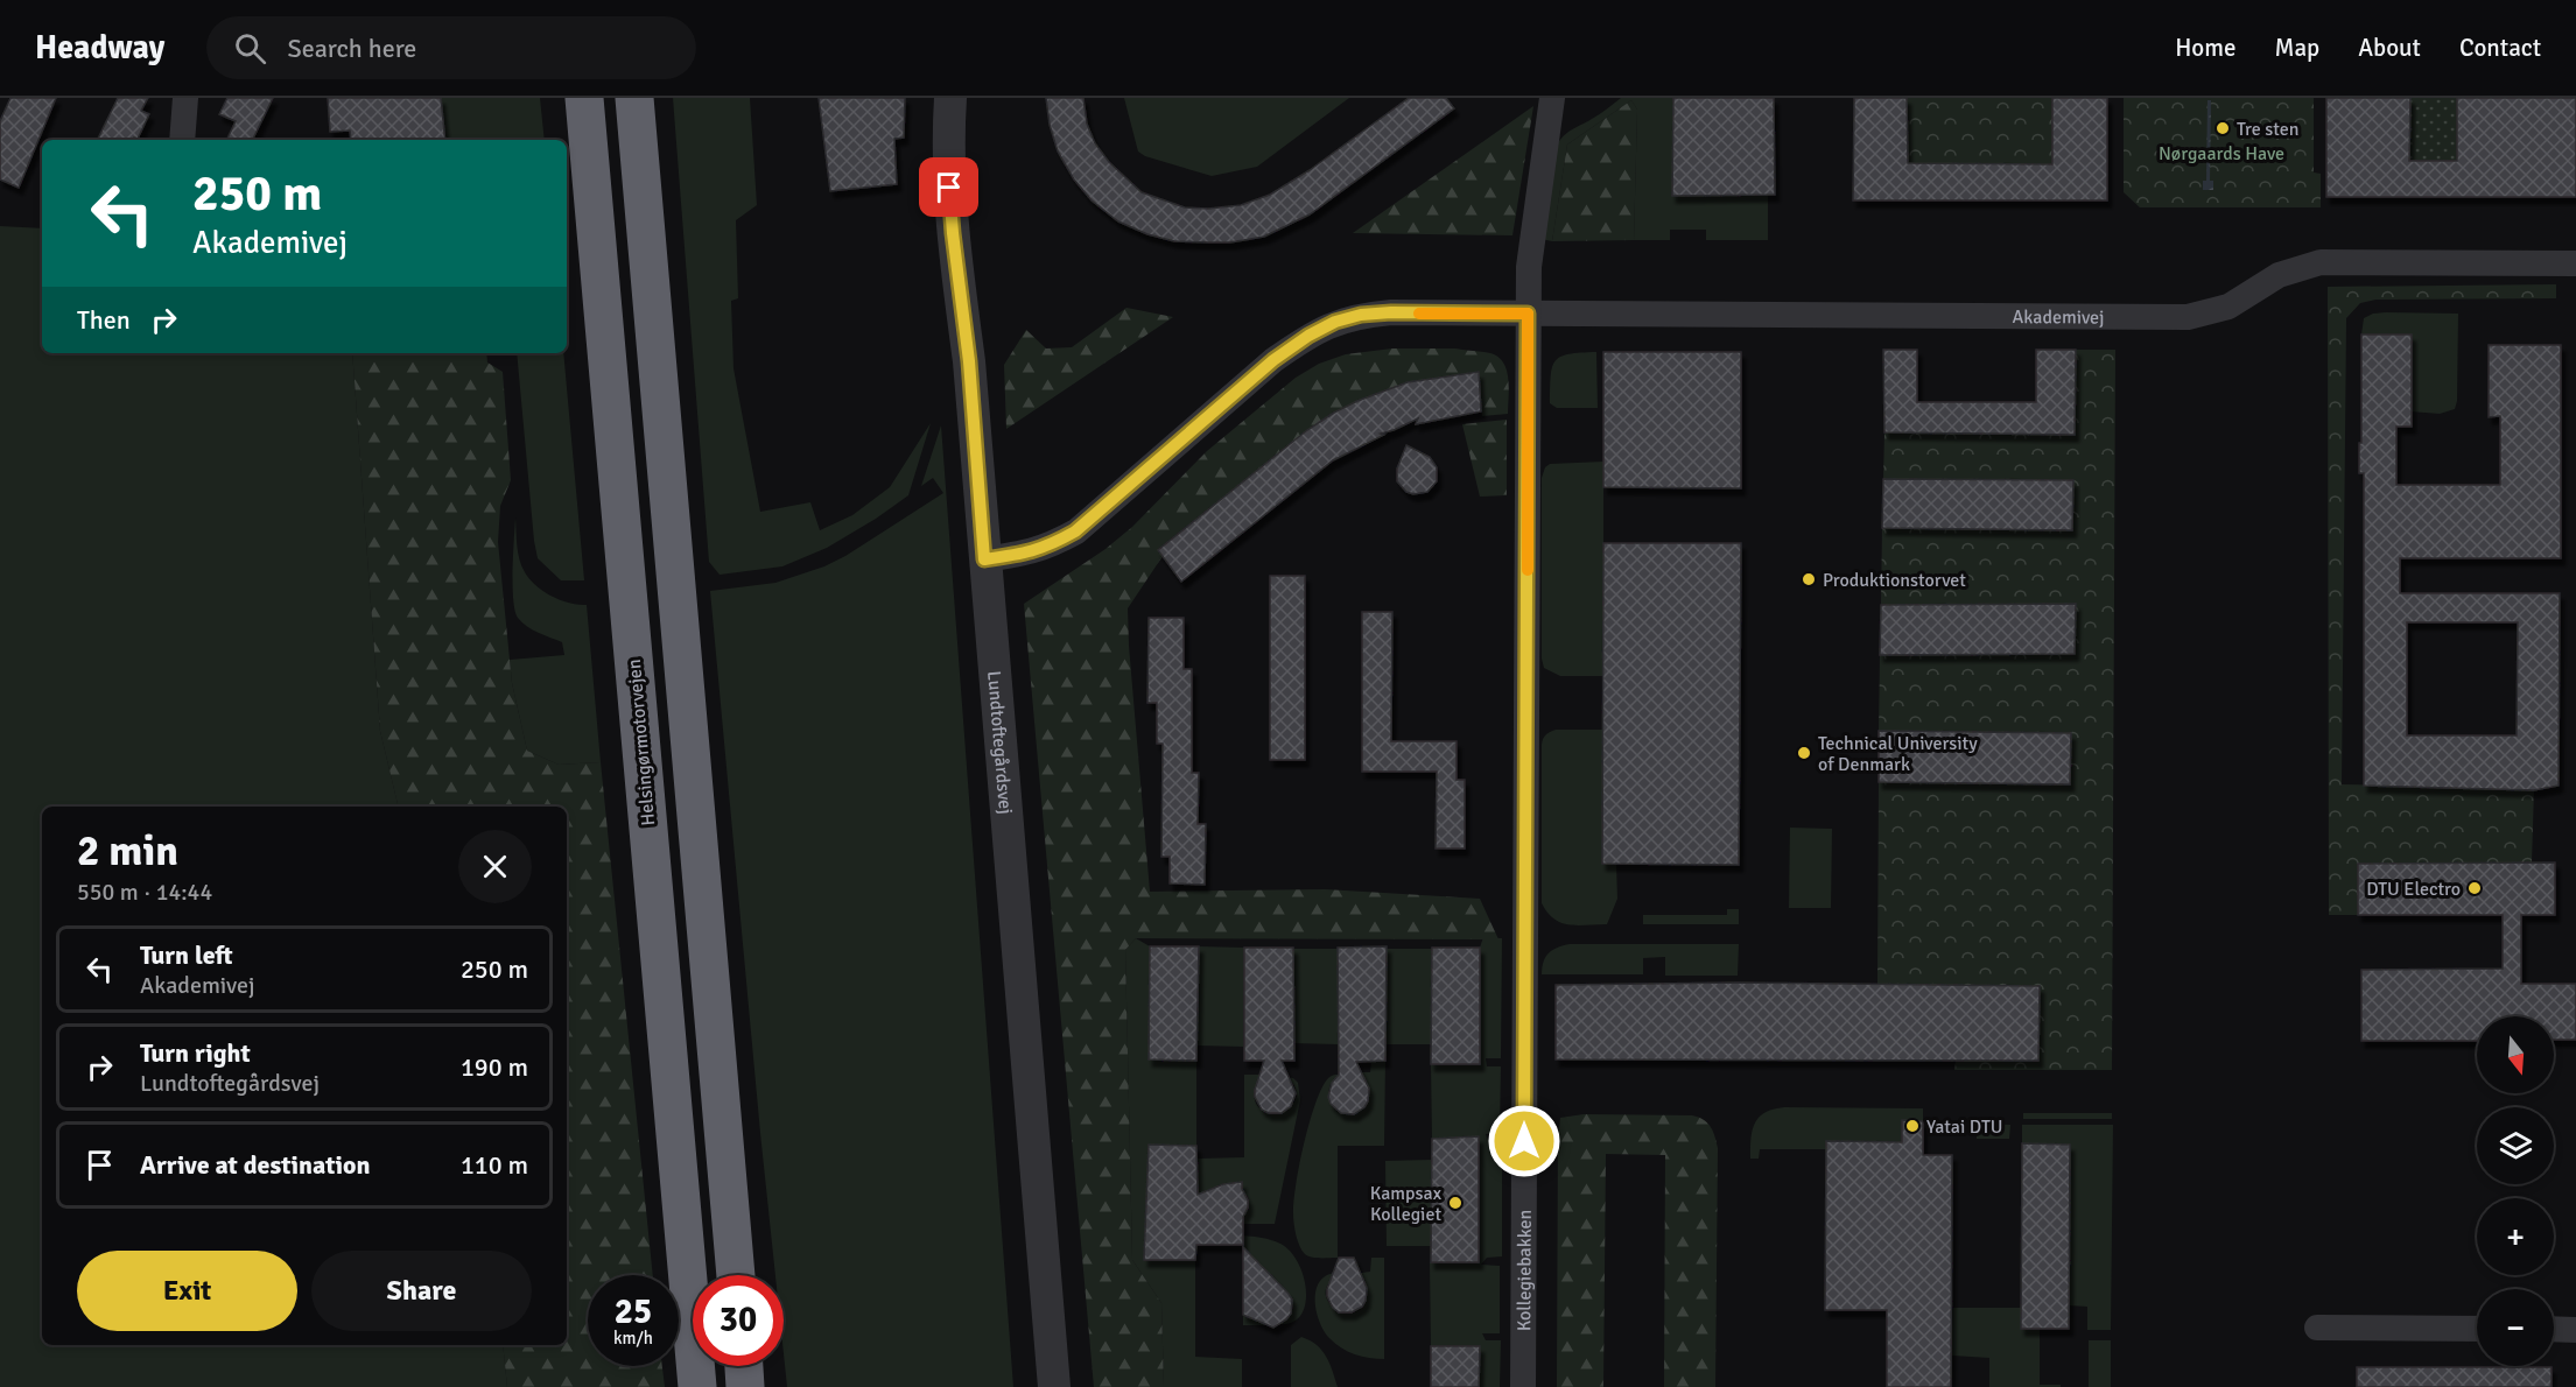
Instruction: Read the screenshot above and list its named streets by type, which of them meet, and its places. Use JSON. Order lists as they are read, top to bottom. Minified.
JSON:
{"streets":{"highway":["Helsingørmotorvejen"],"street":["Akademivej","Lundtoftegårdsvej","Kollegiebakken"]},"crossings":[["Akademivej","Lundtoftegårdsvej"],["Akademivej","Kollegiebakken"]],"parks":["Nørgaards Have"],"places":["Tre sten","Produktionstorvet","Technical University of Denmark","DTU Electro","Yatai DTU","Kampsax Kollegiet"],"north":"bottom","page":{"header":"Headway","search":"Search here","nav":["Home","Map","About","Contact"],"turn":["250 m","Akademivej"],"then":"Then","heading":["2 min","550 m · 14:44"],"list":[{"name":"Turn left","note":"Akademivej","value":"250 m"},{"name":"Turn right","note":"Lundtoftegårdsvej","value":"190 m"},{"name":"Arrive at destination","value":"110 m"}],"map_buttons":["+","−"],"buttons":["Exit","Share"],"speed":"25 km/h","limit":"30"}}
